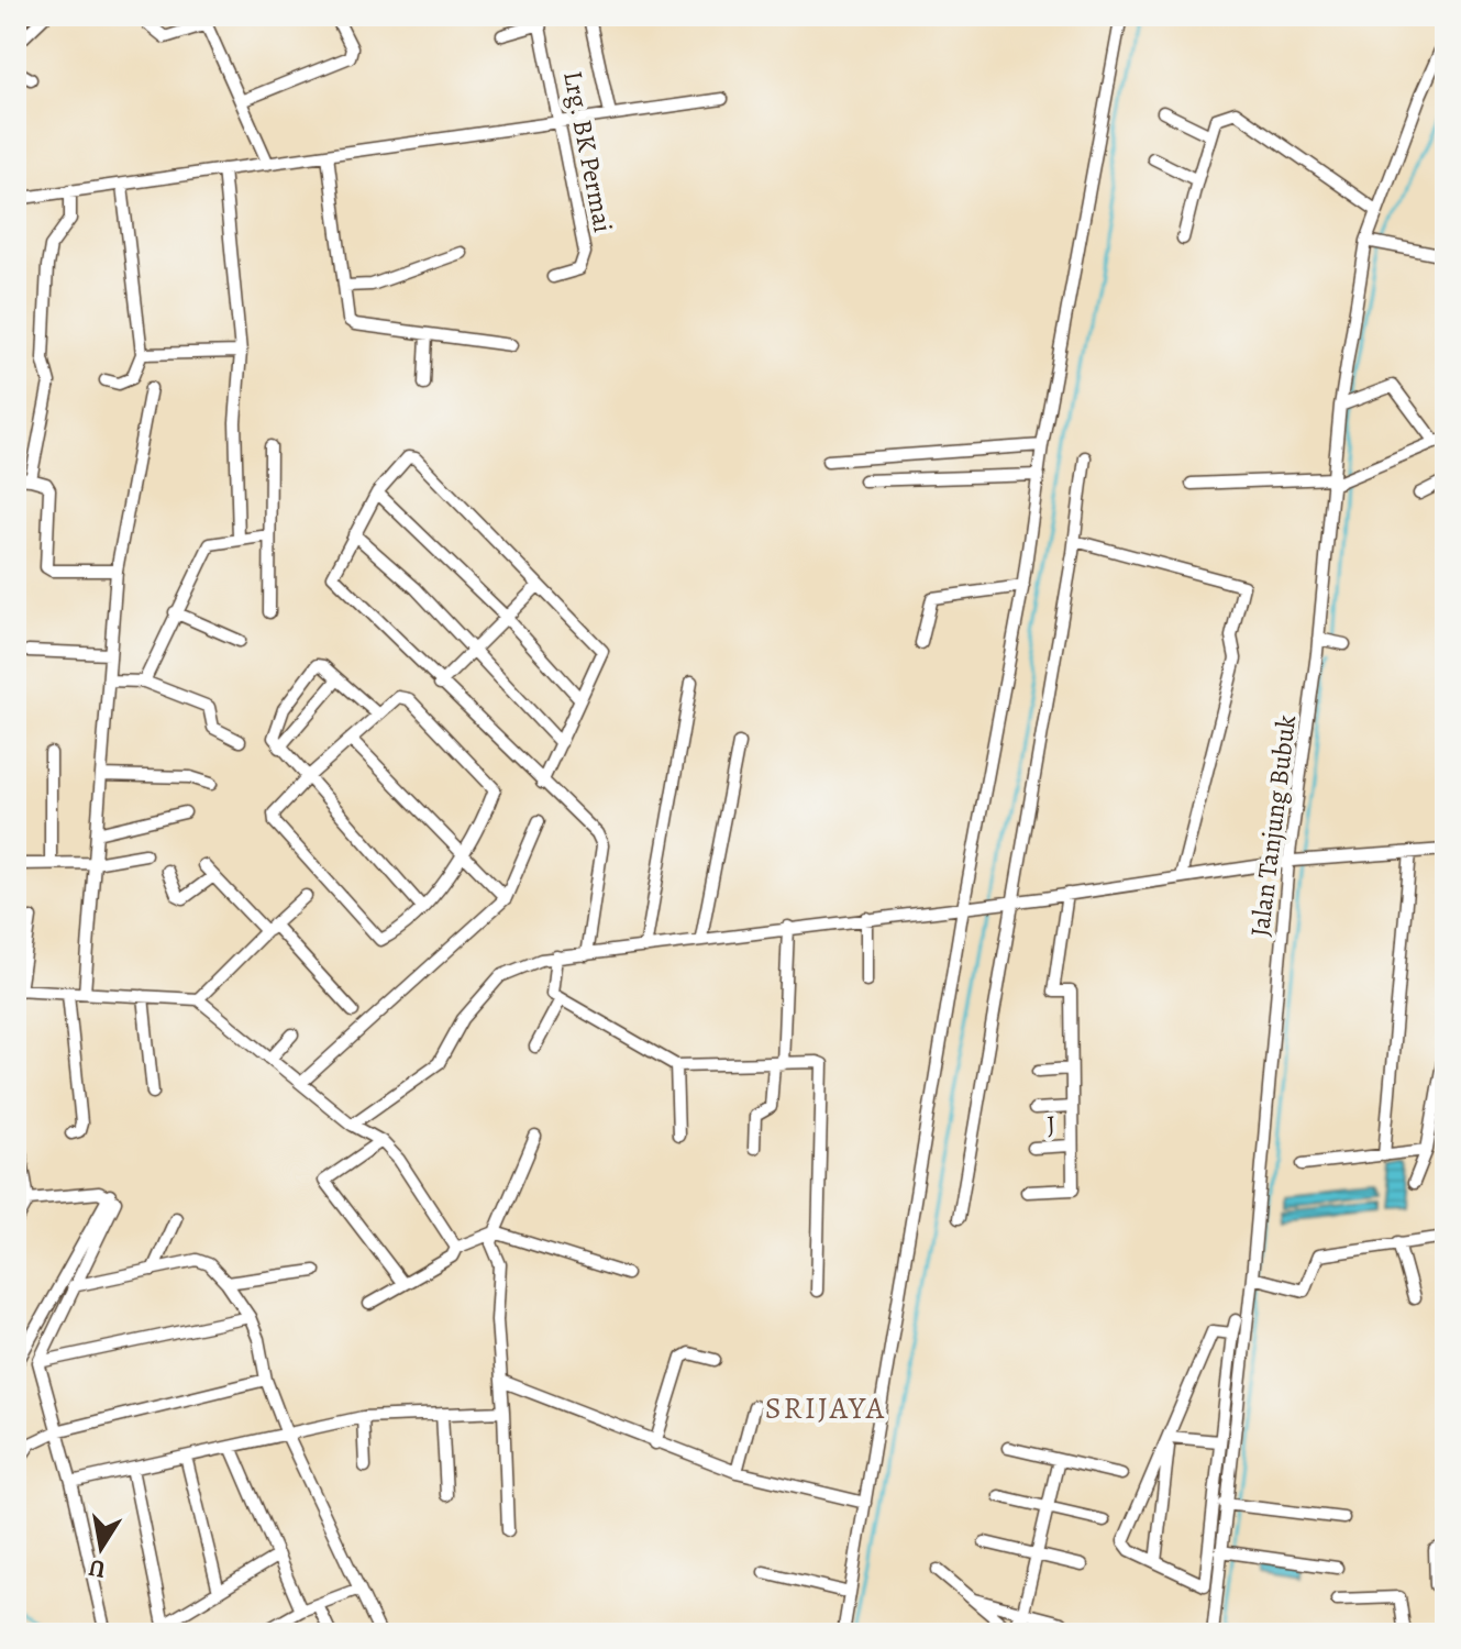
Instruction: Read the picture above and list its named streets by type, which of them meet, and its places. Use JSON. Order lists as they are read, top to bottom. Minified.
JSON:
{"streets":{"street":["Lrg. BK Permai","Jalan Tanjung Bubuk","J"]},"districts":["SRIJAYA"],"north":"bottom"}
